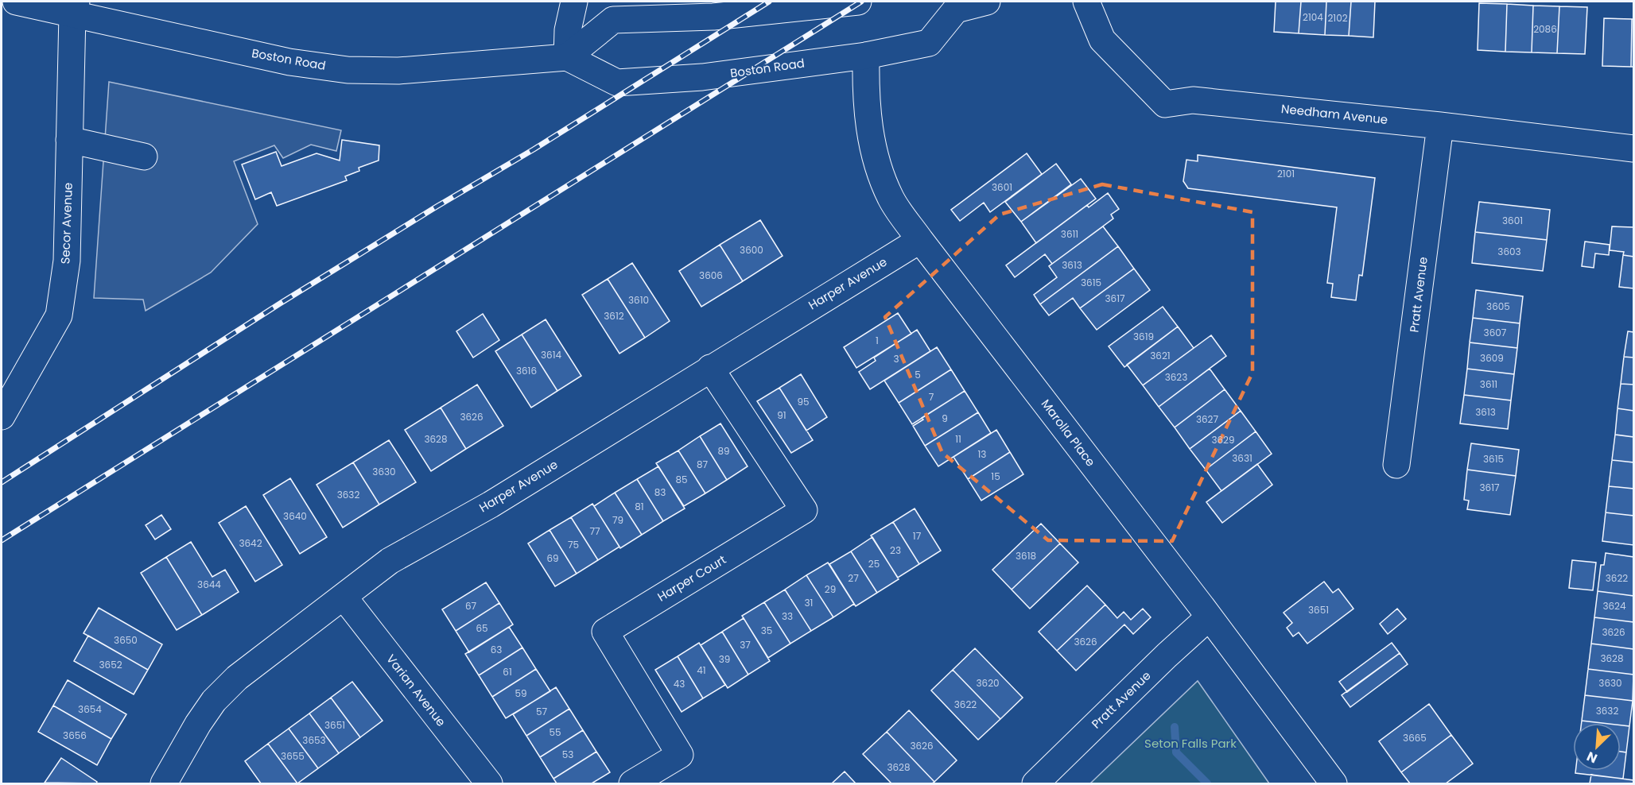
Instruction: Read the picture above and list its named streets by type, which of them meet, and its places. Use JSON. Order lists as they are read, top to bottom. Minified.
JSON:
{"streets":{"street":["Boston Road","Needham Avenue","Secor Avenue","Harper Avenue","Pratt Avenue","Marolla Place","Harper Court","Varian Avenue"]},"crossings":[["Boston Road","Secor Avenue"],["Boston Road","Marolla Place"],["Needham Avenue","Pratt Avenue"],["Harper Avenue","Marolla Place"],["Harper Avenue","Harper Court"],["Harper Avenue","Varian Avenue"],["Pratt Avenue","Marolla Place"]],"parks":["Seton Falls Park"],"house_numbers":["2104","2102","2086","2101","3601","3601","3611","3600","3603","3613","3606","3615","3617","3610","3605","3612","3607","3619","1","3614","3621","3609","3","3616","5","3623","3611","7","95","3613","91","3626","9","3627","3628","11","3629","89","13","3631","3615","87","3630","15","85","3617","83","3632","81","3640","79","77","17","3642","75","23","3618","69","25","27","3622","3644","29","31","67","3624","3651","33","65","35","3626","3650","3626","37","63","3628","39","3652","41","61","3620","3630","43","59","3622","3654","3632","57","3651","55","3656","3665","3653","3626","53","3655","3628"],"north":"bottom left"}
